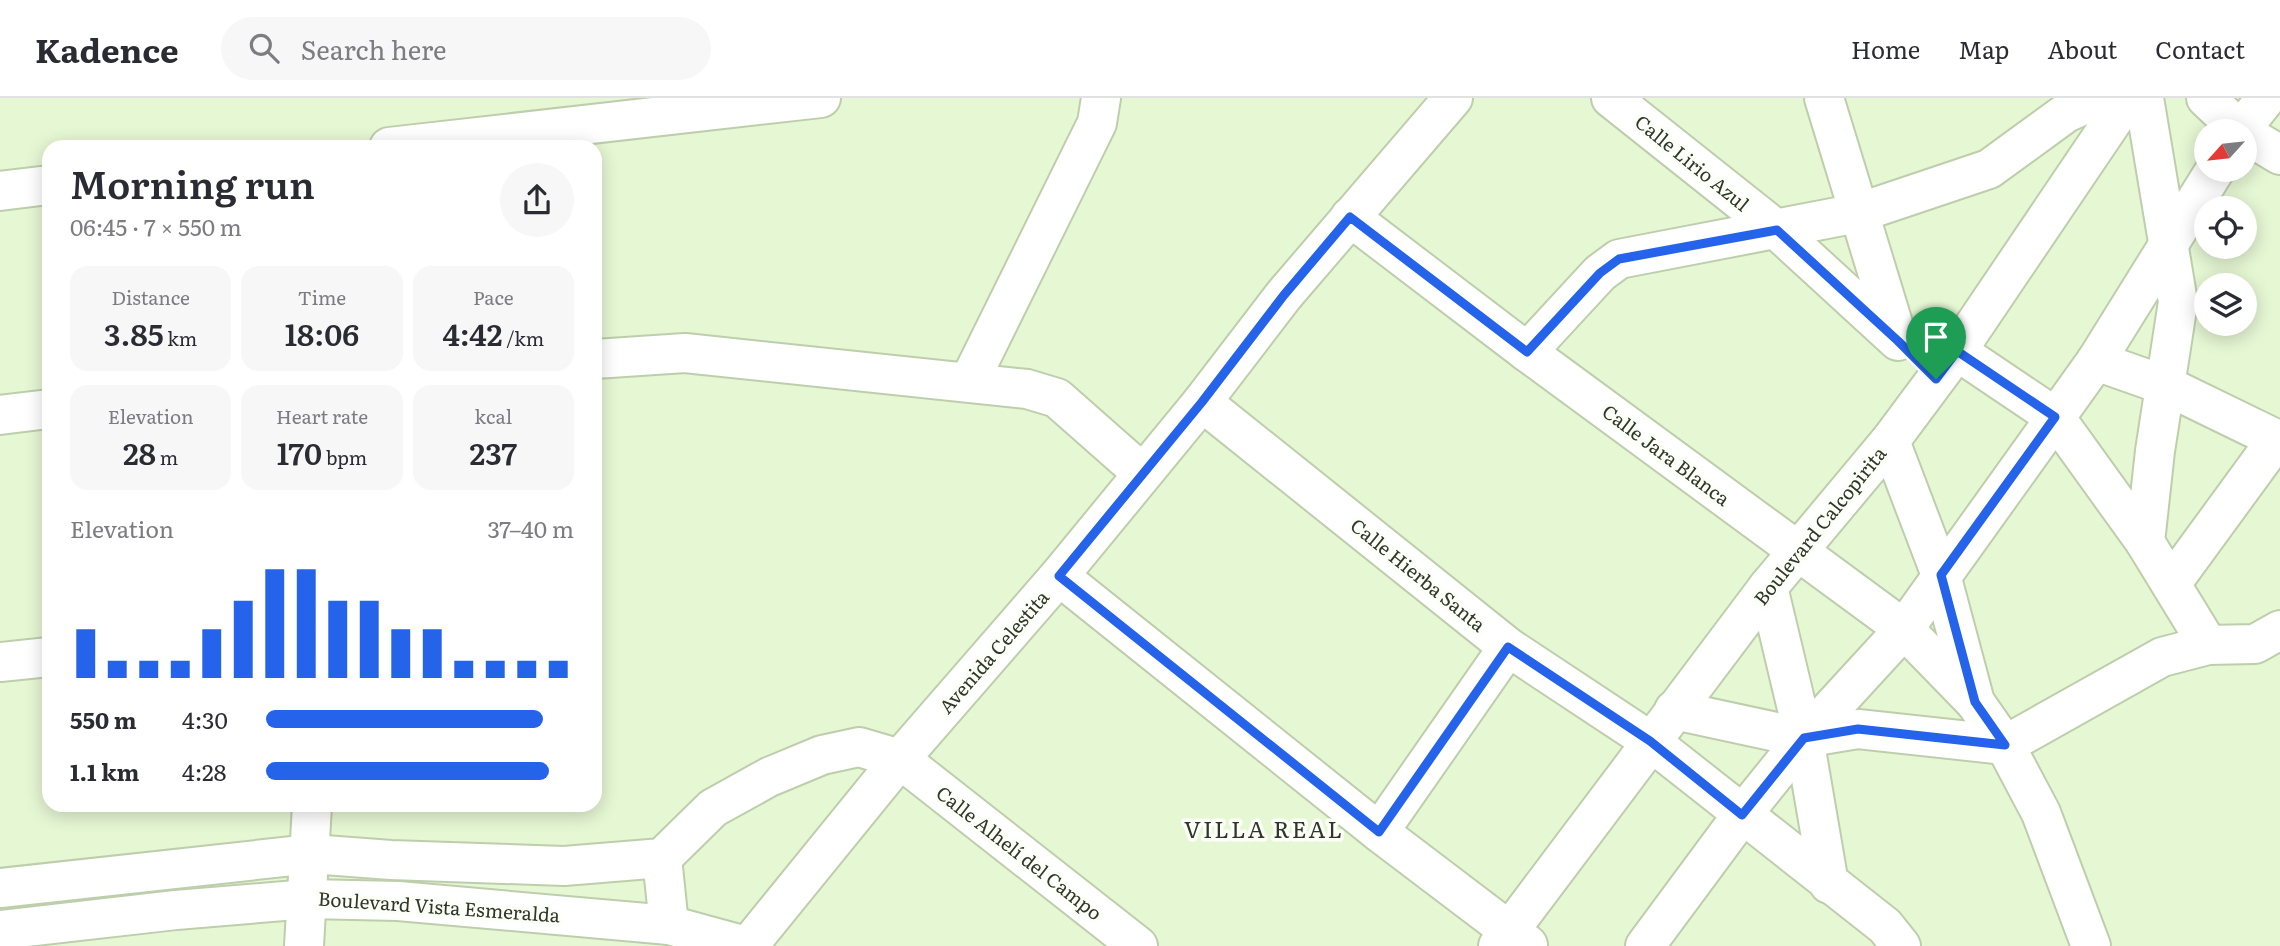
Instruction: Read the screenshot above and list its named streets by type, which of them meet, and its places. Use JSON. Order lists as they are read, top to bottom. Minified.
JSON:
{"streets":{"street":["Calle Lirio Azul","Calle Jara Blanca","Boulevard Calcopirita","Calle Hierba Santa","Avenida Celestita","Calle Alhelí del Campo","Boulevard Vista Esmeralda"]},"crossings":[["Calle Lirio Azul","Boulevard Calcopirita"],["Calle Jara Blanca","Boulevard Calcopirita"],["Calle Jara Blanca","Avenida Celestita"],["Boulevard Calcopirita","Calle Hierba Santa"],["Calle Hierba Santa","Avenida Celestita"],["Avenida Celestita","Calle Alhelí del Campo"],["Avenida Celestita","Boulevard Vista Esmeralda"]],"districts":["VILLA REAL"],"north":"bottom left","page":{"header":"Kadence","search":"Search here","nav":["Home","Map","About","Contact"],"heading":["Morning run","06:45 · 7 × 550 m"],"stats":[["Distance","3.85 km"],["Time","18:06"],["Pace","4:42 /km"],["Elevation","28 m"],["Heart rate","170 bpm"],["kcal","237"]],"chart":["Elevation","37–40 m"],"list":[{"name":"550 m","note":"4:30"},{"name":"1.1 km","note":"4:28"}]}}
